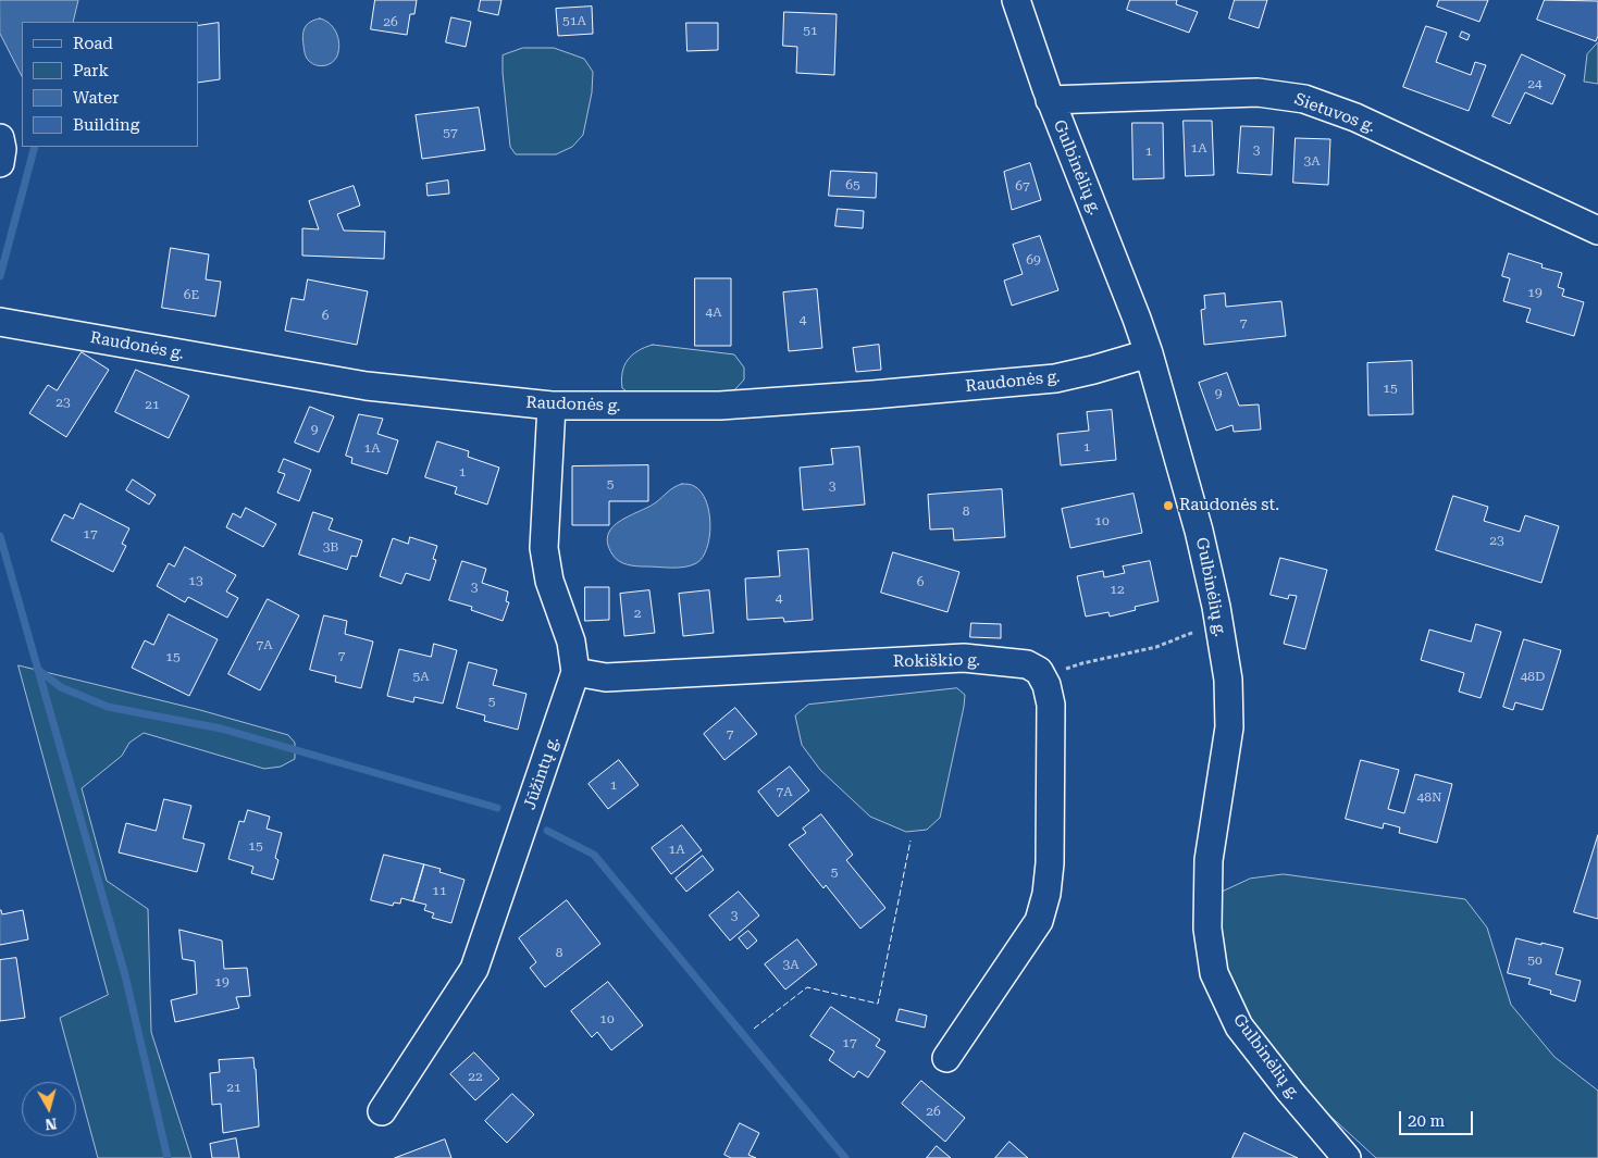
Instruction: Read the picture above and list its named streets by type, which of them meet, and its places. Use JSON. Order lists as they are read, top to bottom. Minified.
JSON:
{"streets":{"street":["Sietuvos g.","Gulbinėlių g.","Raudonės g.","Rokiškio g.","Jūžintų g."]},"crossings":[["Sietuvos g.","Gulbinėlių g."],["Gulbinėlių g.","Raudonės g."],["Raudonės g.","Jūžintų g."],["Rokiškio g.","Jūžintų g."]],"places":["Raudonės st."],"house_numbers":["51A","26","51","24","57","1A","3","1","3A","65","67","69","19","6E","4A","6","4","7","15","9","23","21","9","1","1A","1","5","3","8","10","17","23","3B","13","6","3","12","4","2","7A","7","15","5A","48D","5","7","1","7A","48N","15","1A","5","11","3","8","50","3A","19","10","17","22","21","26"],"legend":["Road","Park","Water","Building"],"scale_bar":"20 m","north":"bottom"}
